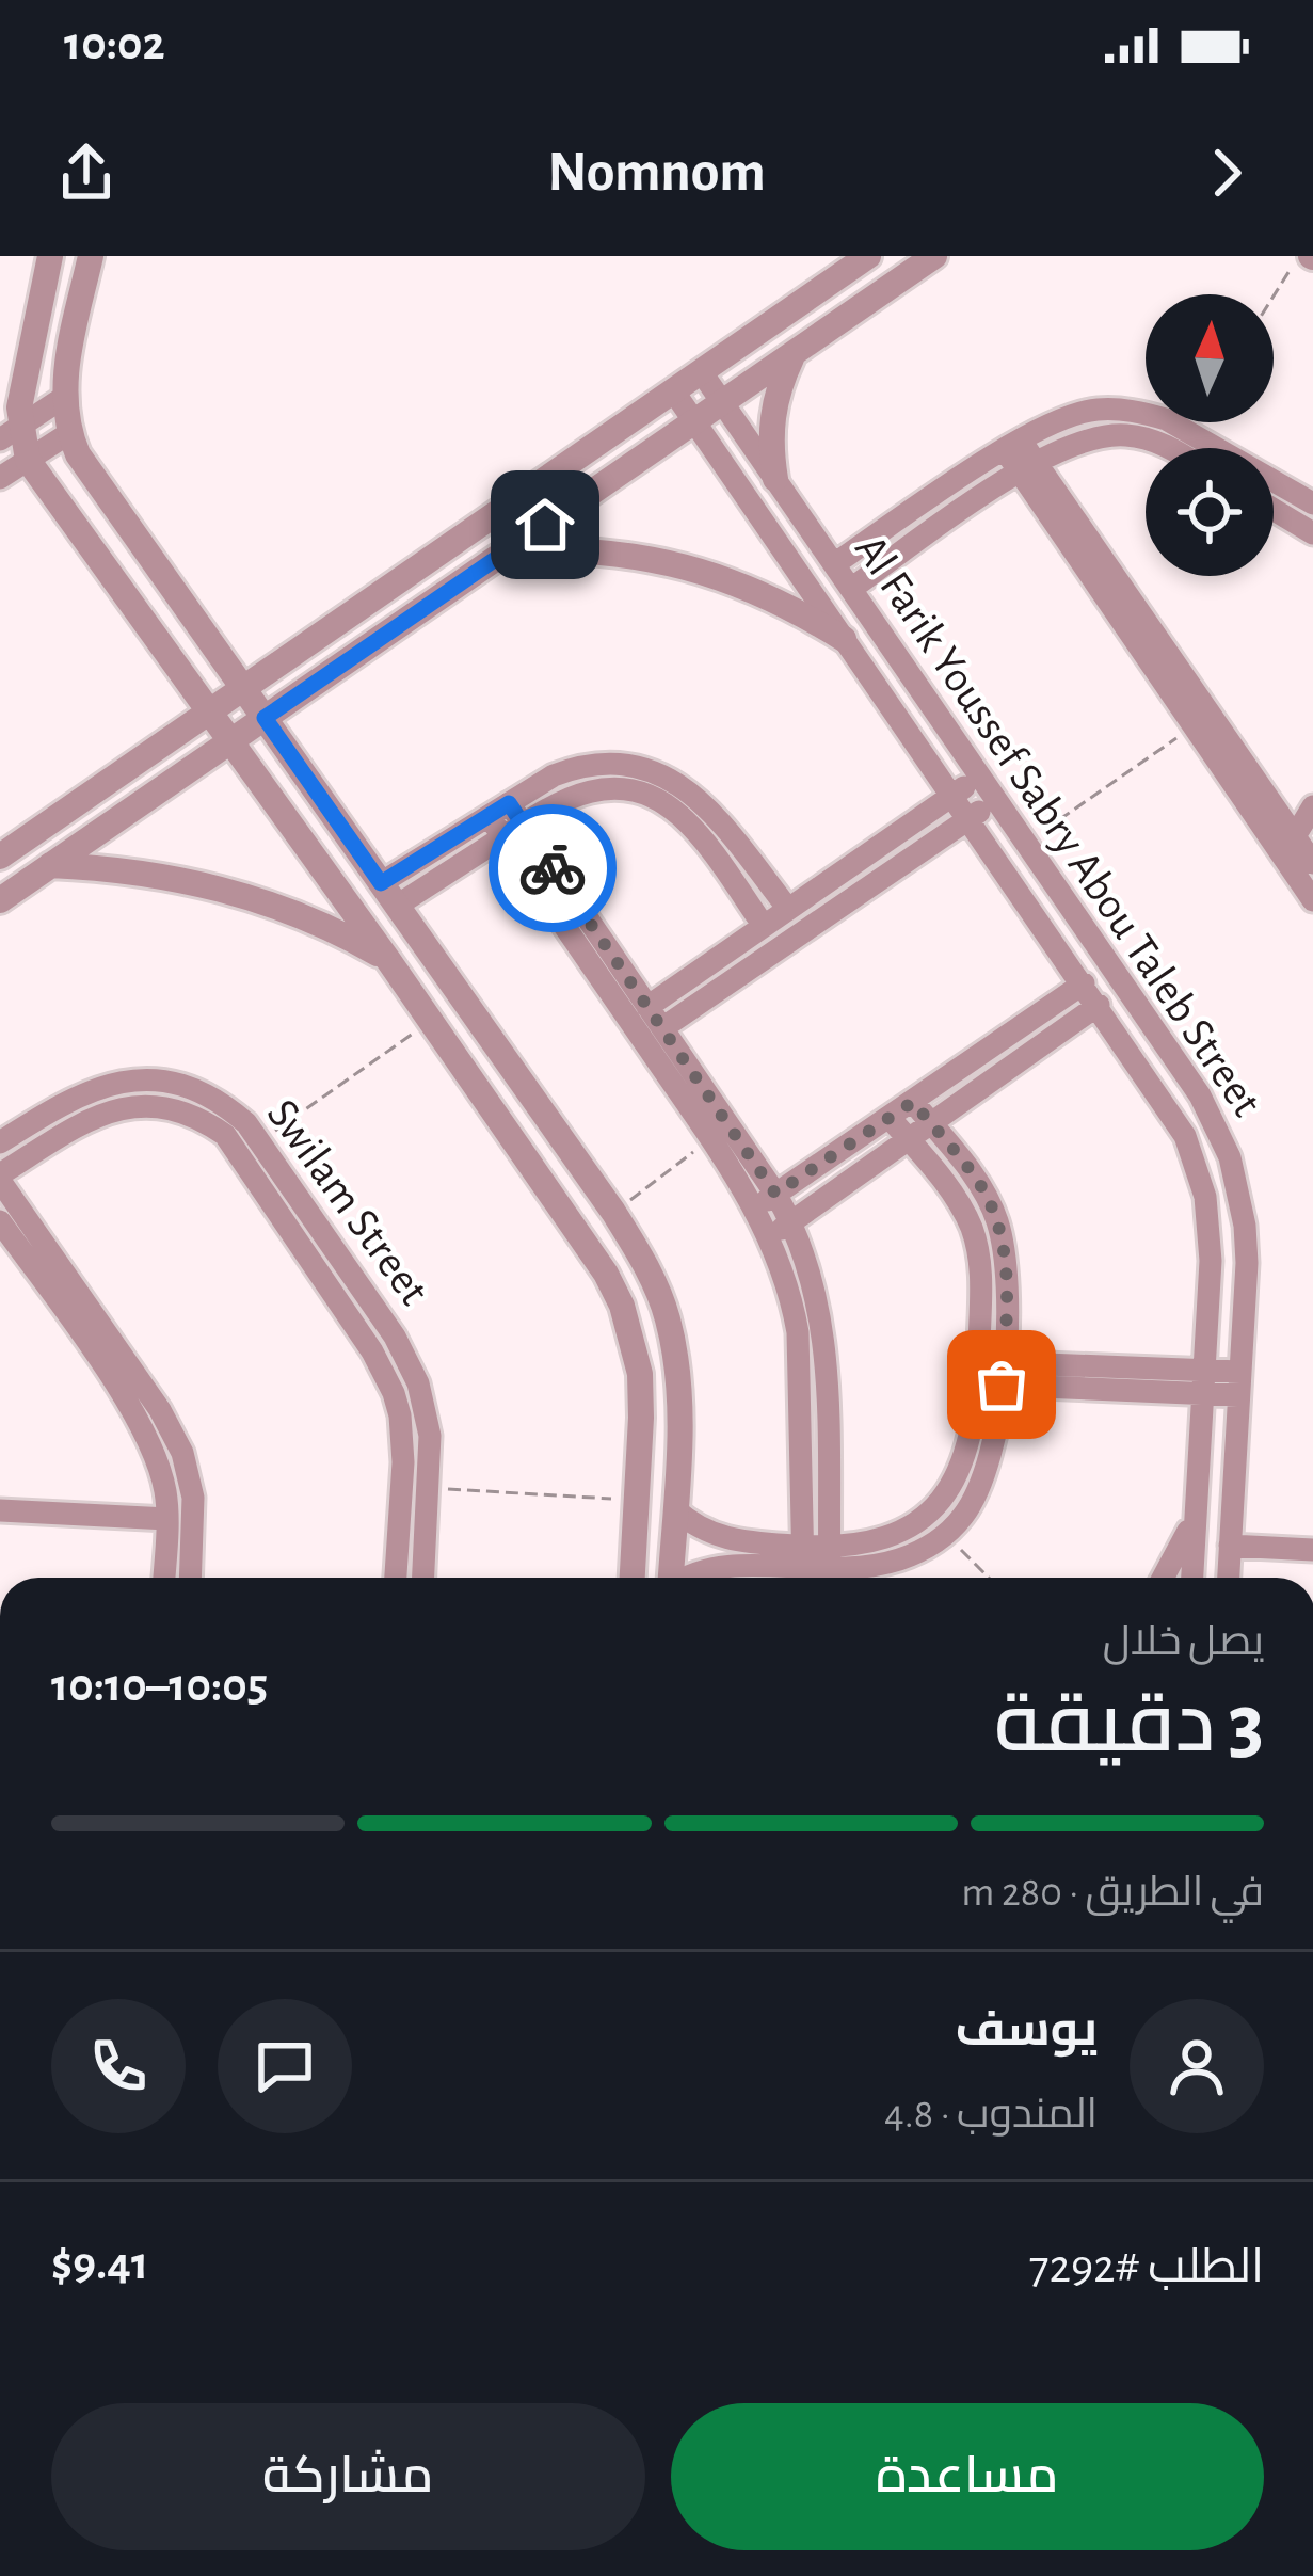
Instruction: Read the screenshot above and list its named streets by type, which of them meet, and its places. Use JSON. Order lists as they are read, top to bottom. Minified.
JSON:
{"streets":{"street":["Al Farik Youssef Sabry Abou Taleb Street","Swilam Street"]},"north":"top","page":{"status":"10:02","header":"Nomnom","heading":["3 دقيقة","يصل خلال","10:05–10:10"],"panel":["يوسف","المندوب · 4.8","الطلب #7292","$9.41"],"bar":"في الطريق · 280 m","buttons":["مساعدة","مشاركة"]}}
